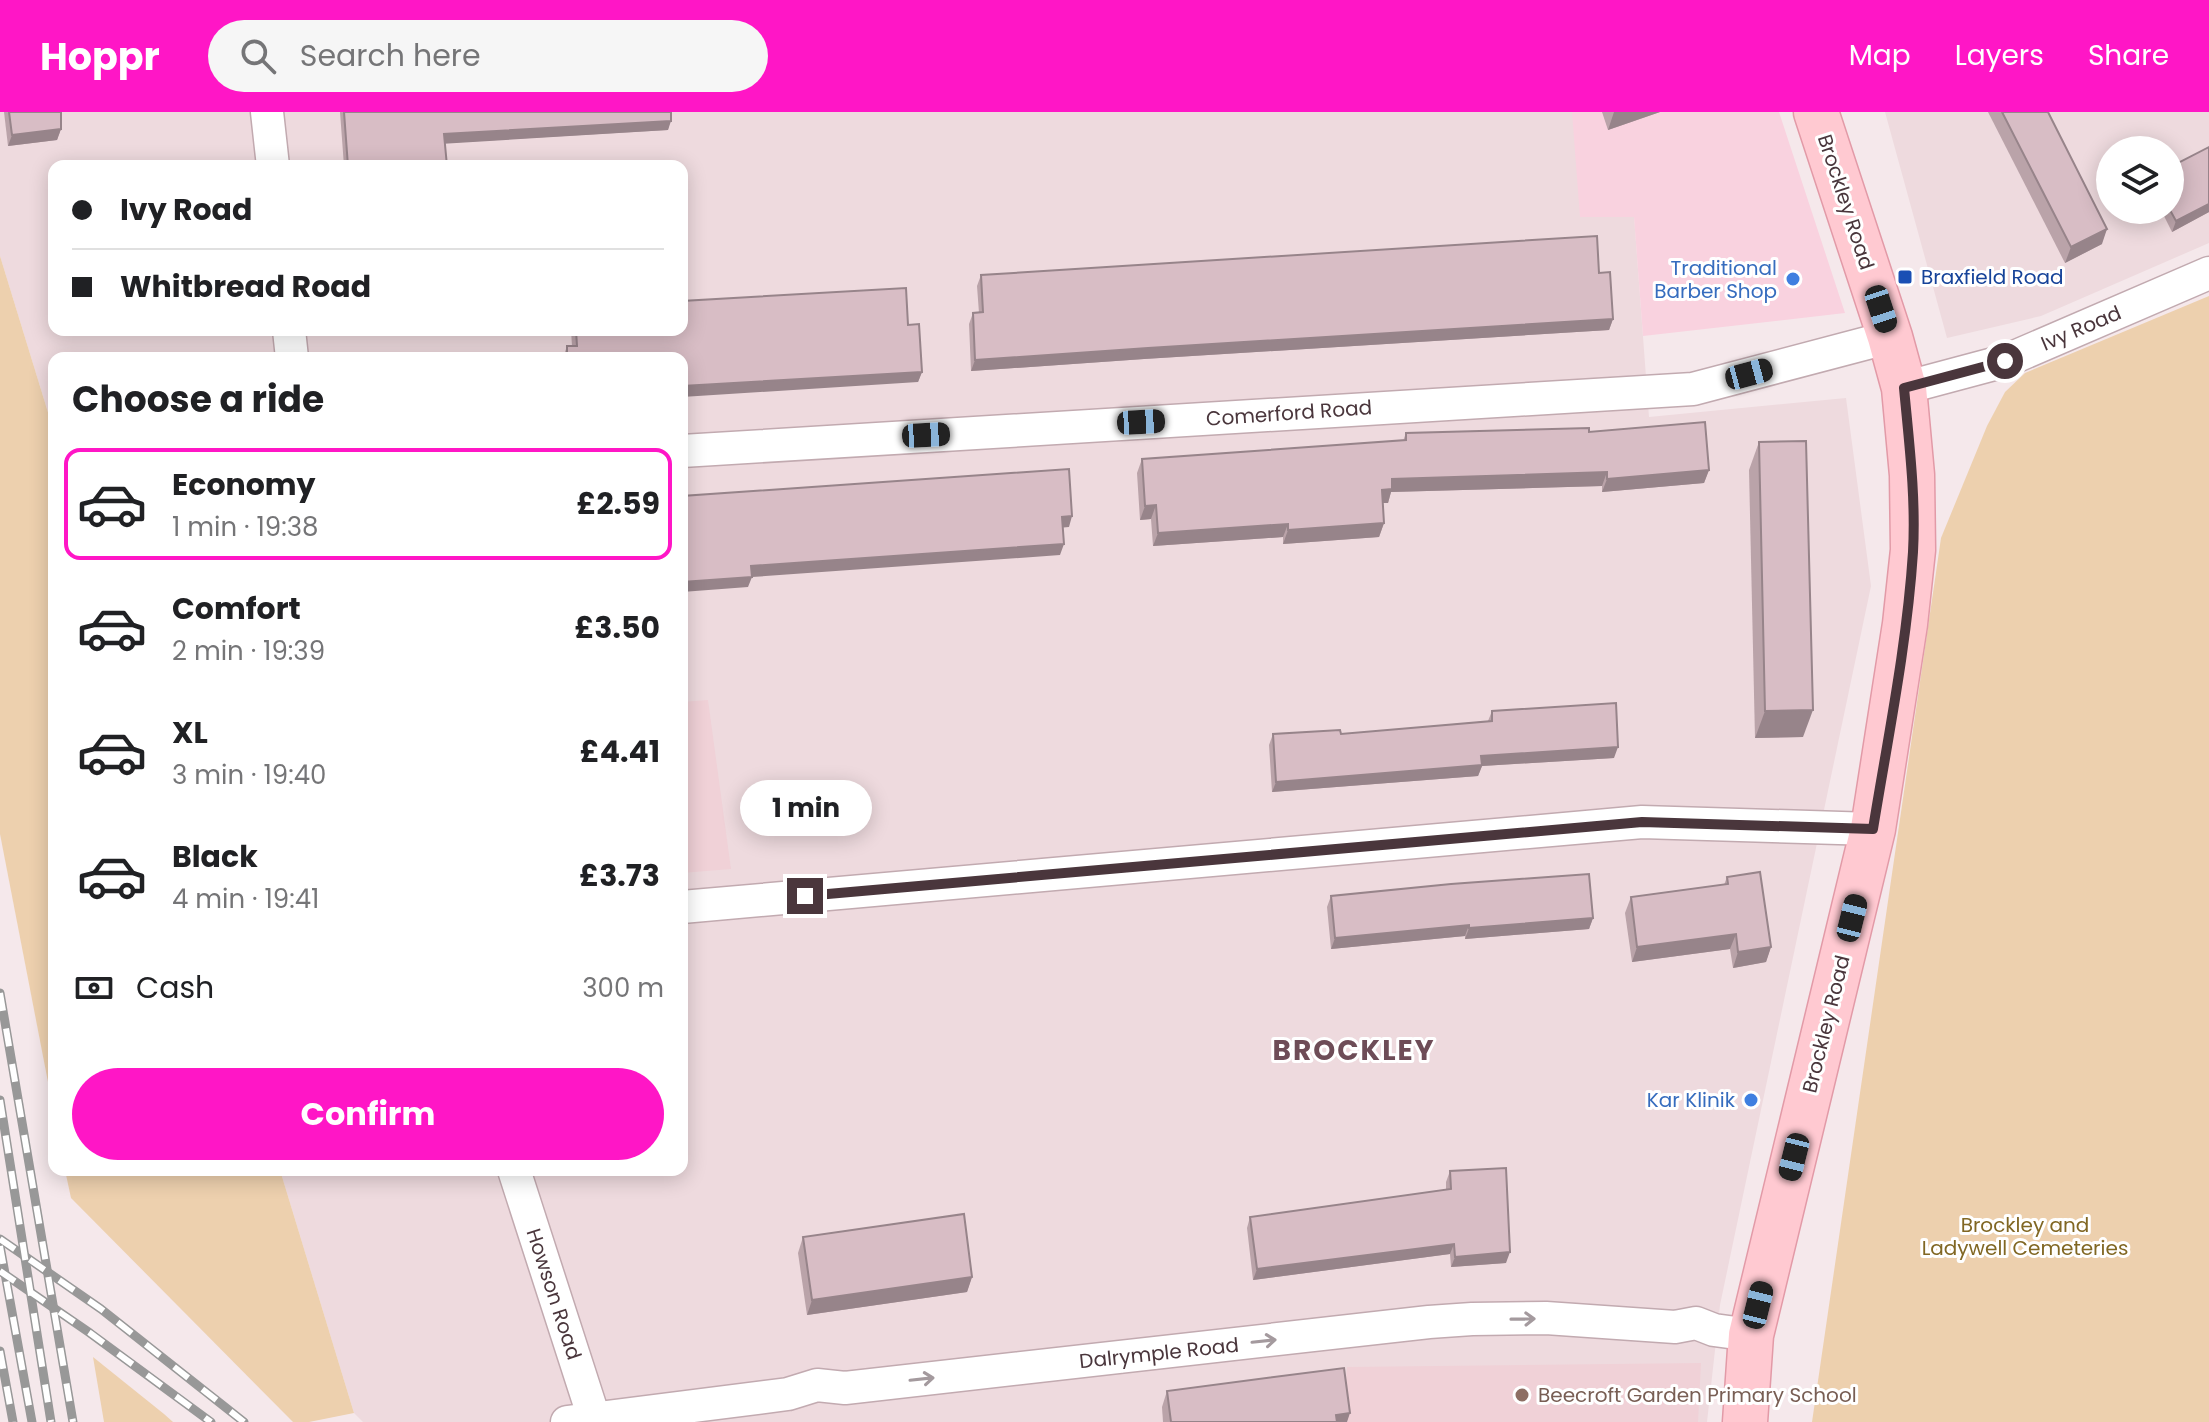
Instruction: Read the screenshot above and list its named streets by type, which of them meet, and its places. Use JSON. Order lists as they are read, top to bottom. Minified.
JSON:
{"streets":{"main road":["Brockley Road"],"street":["Ivy Road","Comerford Road","Howson Road","Dalrymple Road"]},"crossings":[["Brockley Road","Ivy Road"],["Brockley Road","Comerford Road"],["Brockley Road","Dalrymple Road"],["Howson Road","Dalrymple Road"]],"one_way":["Dalrymple Road"],"districts":["BROCKLEY"],"parks":["Brockley and Ladywell Cemeteries"],"places":{"transit":["Braxfield Road"],"other":["Traditional Barber Shop","Kar Klinik","Beecroft Garden Primary School"]},"page":{"header":"Hoppr","search":"Search here","nav":["Map","Layers","Share"],"banner":["Ivy Road","Whitbread Road"],"heading":"Choose a ride","list":[{"name":"Economy","note":"1 min · 19:38","value":"£2.59"},{"name":"Comfort","note":"2 min · 19:39","value":"£3.50"},{"name":"XL","note":"3 min · 19:40","value":"£4.41"},{"name":"Black","note":"4 min · 19:41","value":"£3.73"}],"bubble":"1 min","pay":["Cash","300 m"],"buttons":"Confirm"}}
